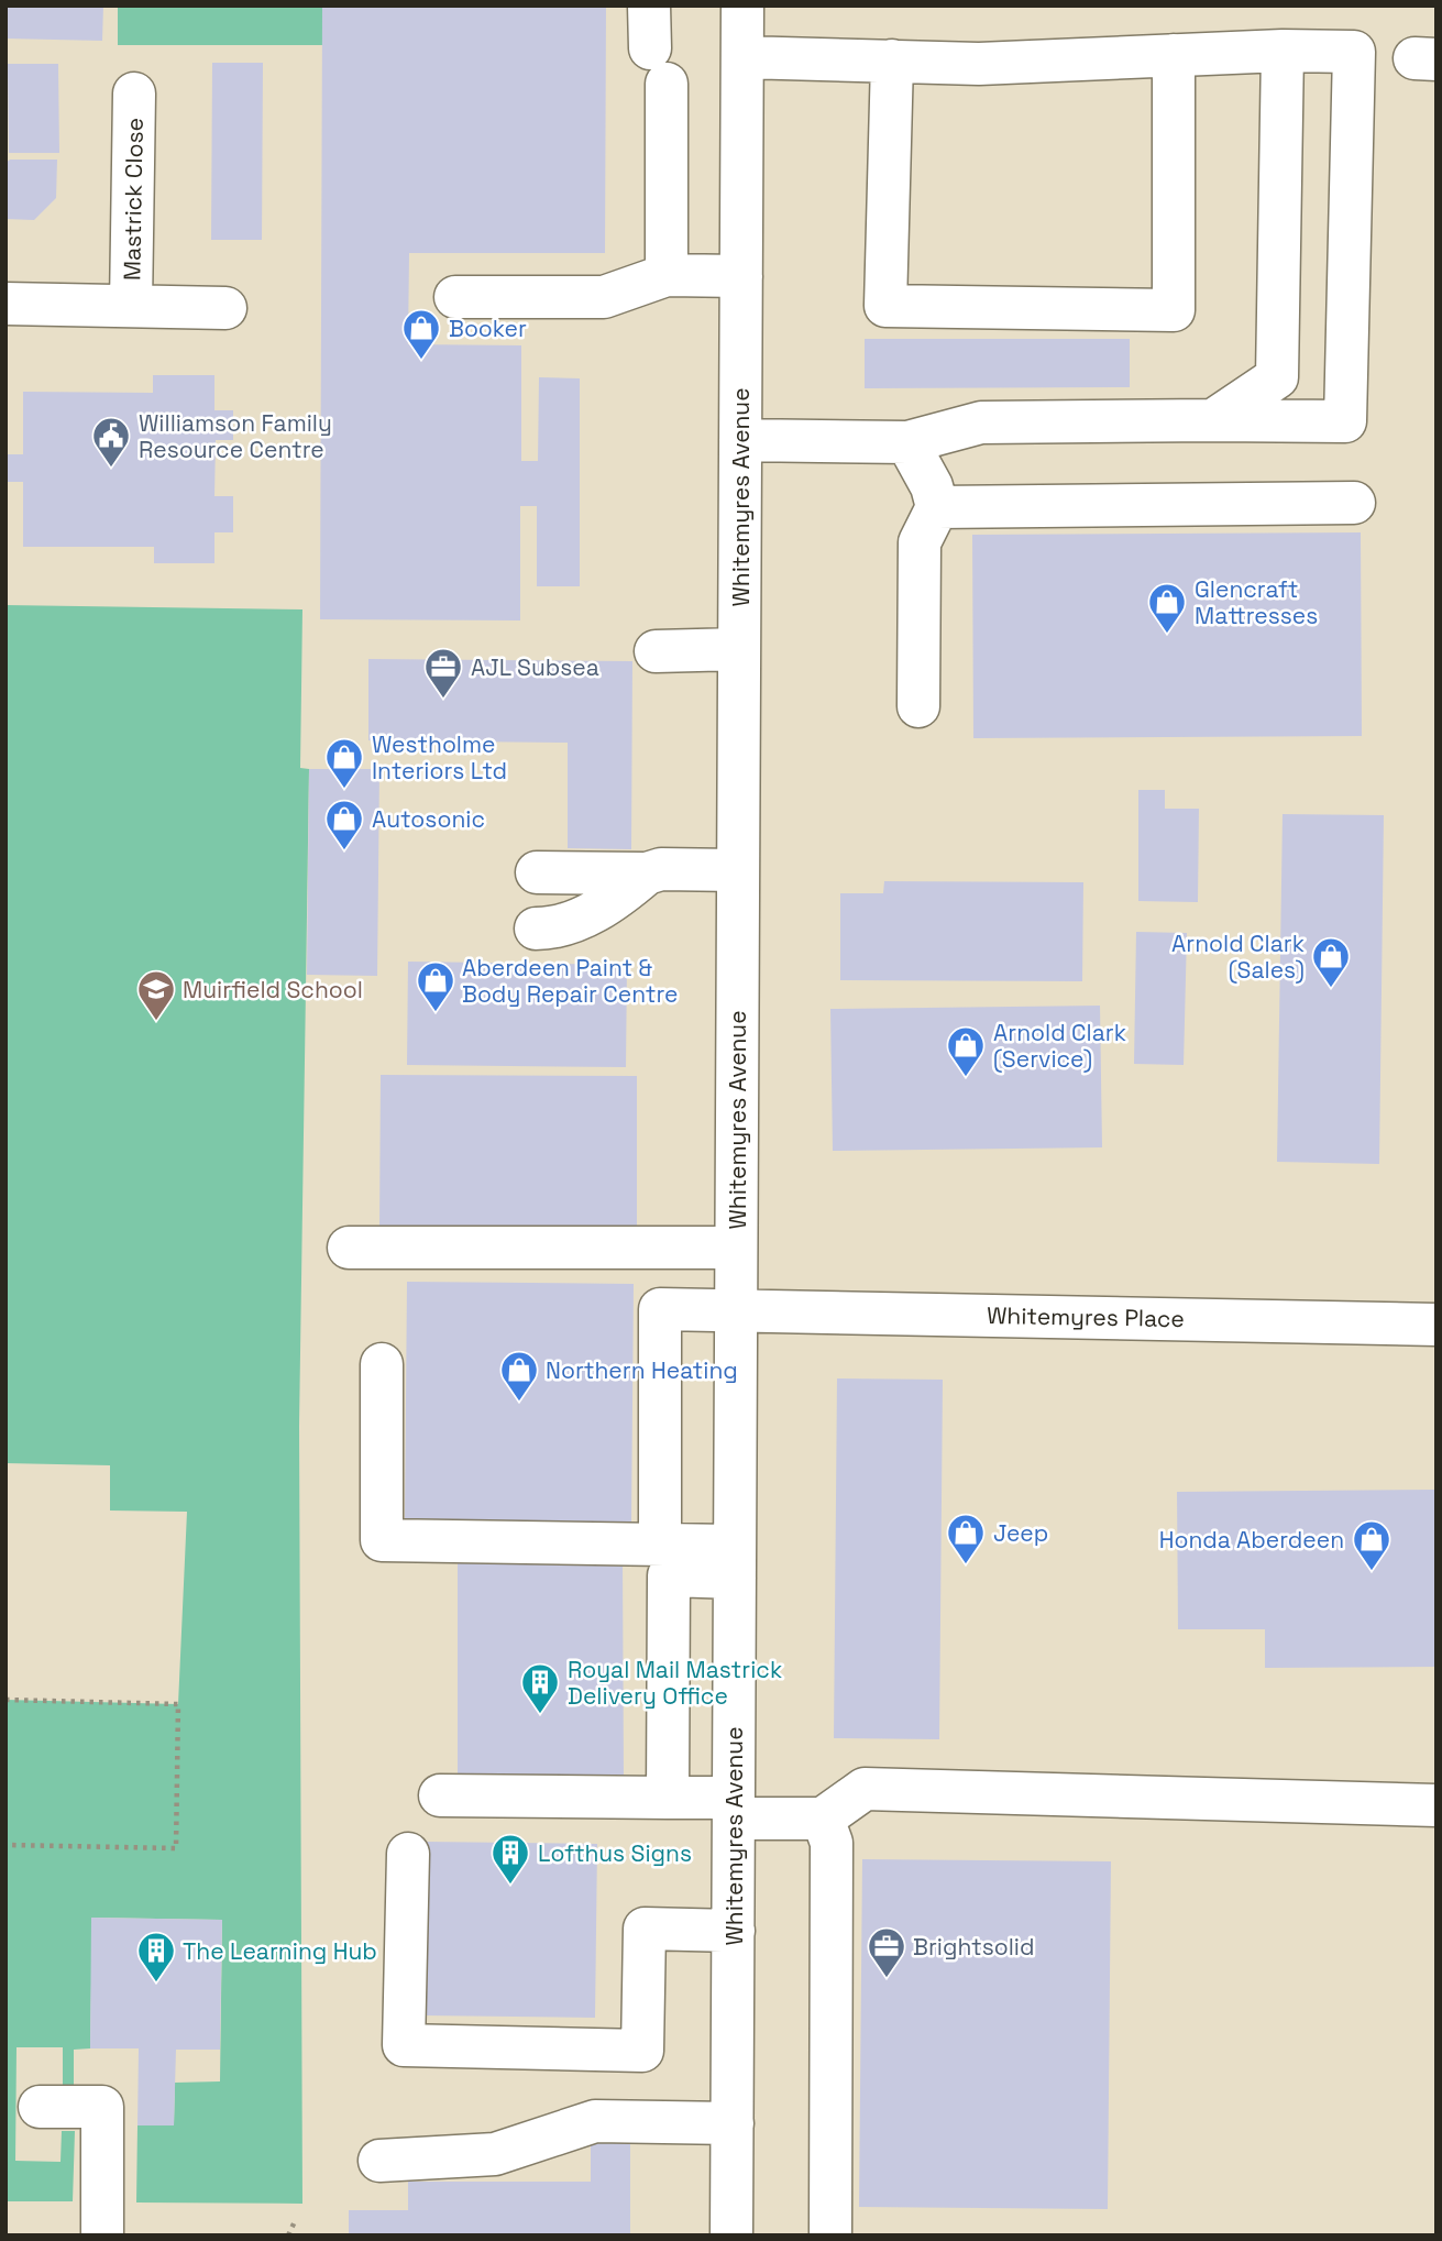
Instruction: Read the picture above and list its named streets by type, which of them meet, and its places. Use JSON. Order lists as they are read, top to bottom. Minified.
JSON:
{"streets":{"street":["Mastrick Close","Whitemyres Avenue","Whitemyres Place"]},"crossings":[["Whitemyres Avenue","Whitemyres Place"]],"places":{"shop":["Booker","Glencraft Mattresses","Westholme Interiors Ltd","Autosonic","Arnold Clark (Sales)","Aberdeen Paint & Body Repair Centre","Arnold Clark (Service)","Northern Heating","Jeep","Honda Aberdeen"],"public building":["Williamson Family Resource Centre"],"office":["AJL Subsea","Brightsolid"],"school or university":["Muirfield School"],"building":["Royal Mail Mastrick Delivery Office","Lofthus Signs","The Learning Hub"]}}
